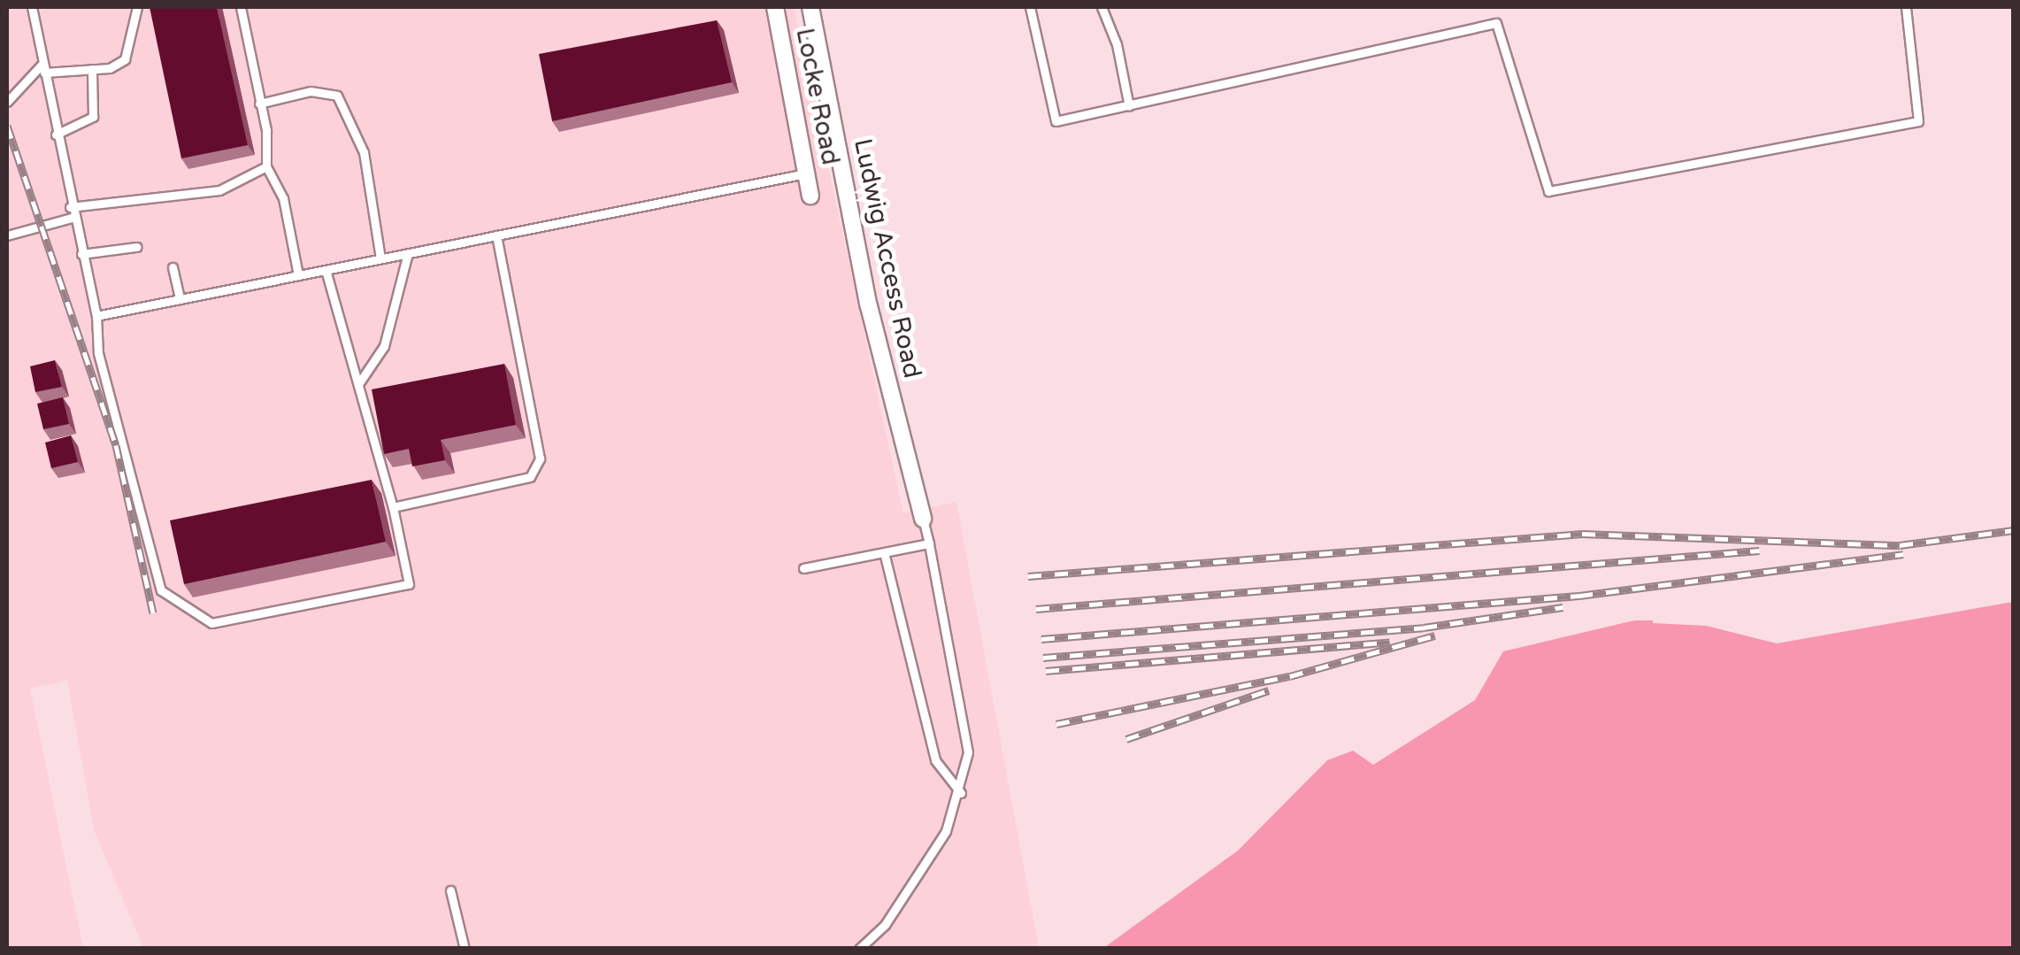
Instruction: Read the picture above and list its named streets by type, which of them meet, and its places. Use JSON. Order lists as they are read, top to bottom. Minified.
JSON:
{"streets":{"street":["Locke Road","Ludwig Access Road"]}}
